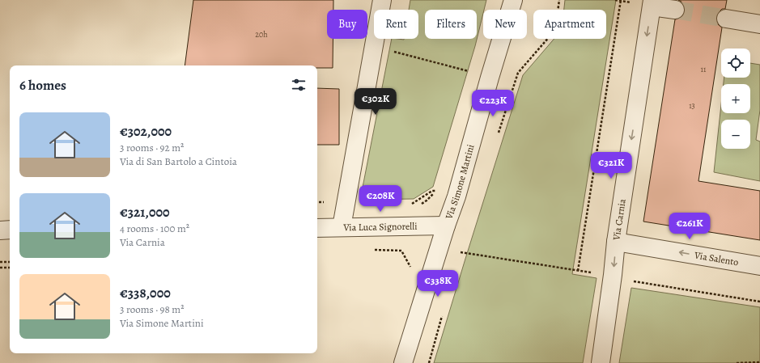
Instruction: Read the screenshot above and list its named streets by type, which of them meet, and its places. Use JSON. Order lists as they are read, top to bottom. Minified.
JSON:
{"streets":{"street":["Via Simone Martini","Via Carnia","Via Luca Signorelli","Via Salento"]},"crossings":[["Via Simone Martini","Via Luca Signorelli"],["Via Carnia","Via Salento"]],"one_way":["Via Carnia","Via Salento"],"house_numbers":["20h","11","13"],"page":{"chip":["Buy","Rent","Filters","New","Apartment"],"map_buttons":["+","−"],"heading":"6 homes","price":["€302K","€223K","€321K","€208K","€261K","€338K"],"list":[{"name":"€302,000","note":"3 rooms · 92 m² · Via di San Bartolo a Cintoia"},{"name":"€321,000","note":"4 rooms · 100 m² · Via Carnia"},{"name":"€338,000","note":"3 rooms · 98 m² · Via Simone Martini"}]}}
